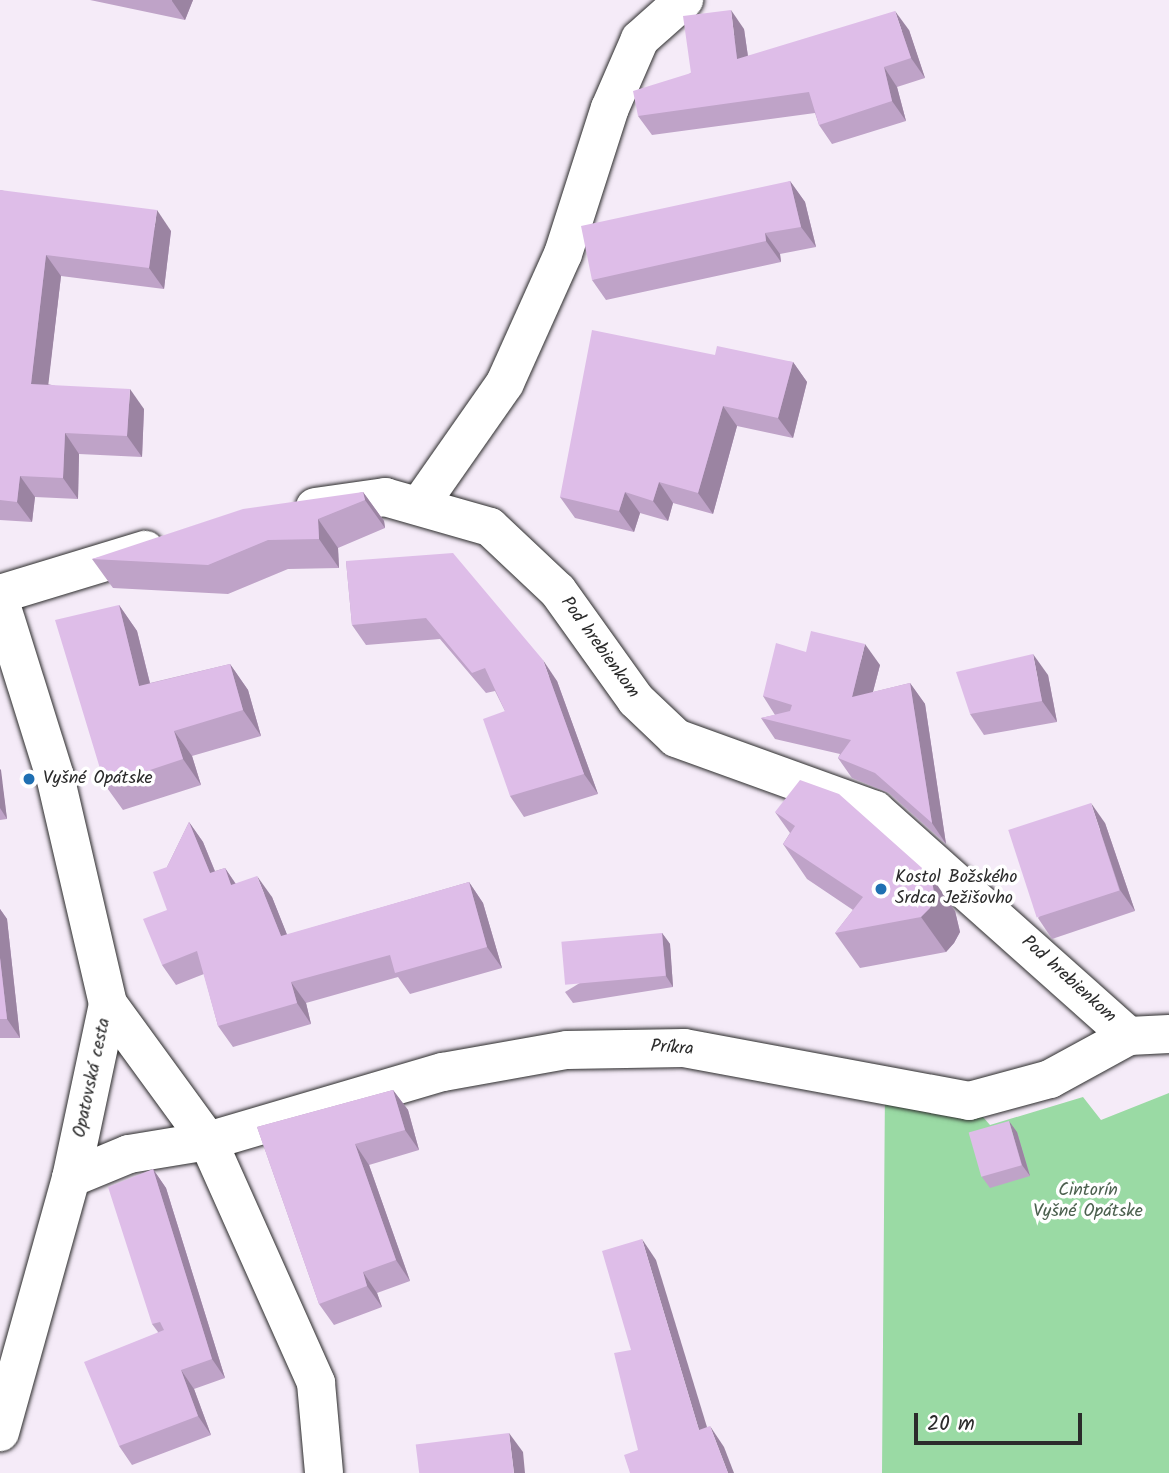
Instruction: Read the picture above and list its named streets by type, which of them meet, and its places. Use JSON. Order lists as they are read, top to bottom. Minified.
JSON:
{"streets":{"street":["Pod hrebienkom","Príkra","Opatovská cesta"]},"crossings":[["Pod hrebienkom","Príkra"],["Príkra","Opatovská cesta"]],"parks":["Cintorín Vyšné Opátske"],"places":["Vyšné Opátske","Kostol Božského Srdca Ježišovho"],"scale_bar":"20 m"}
